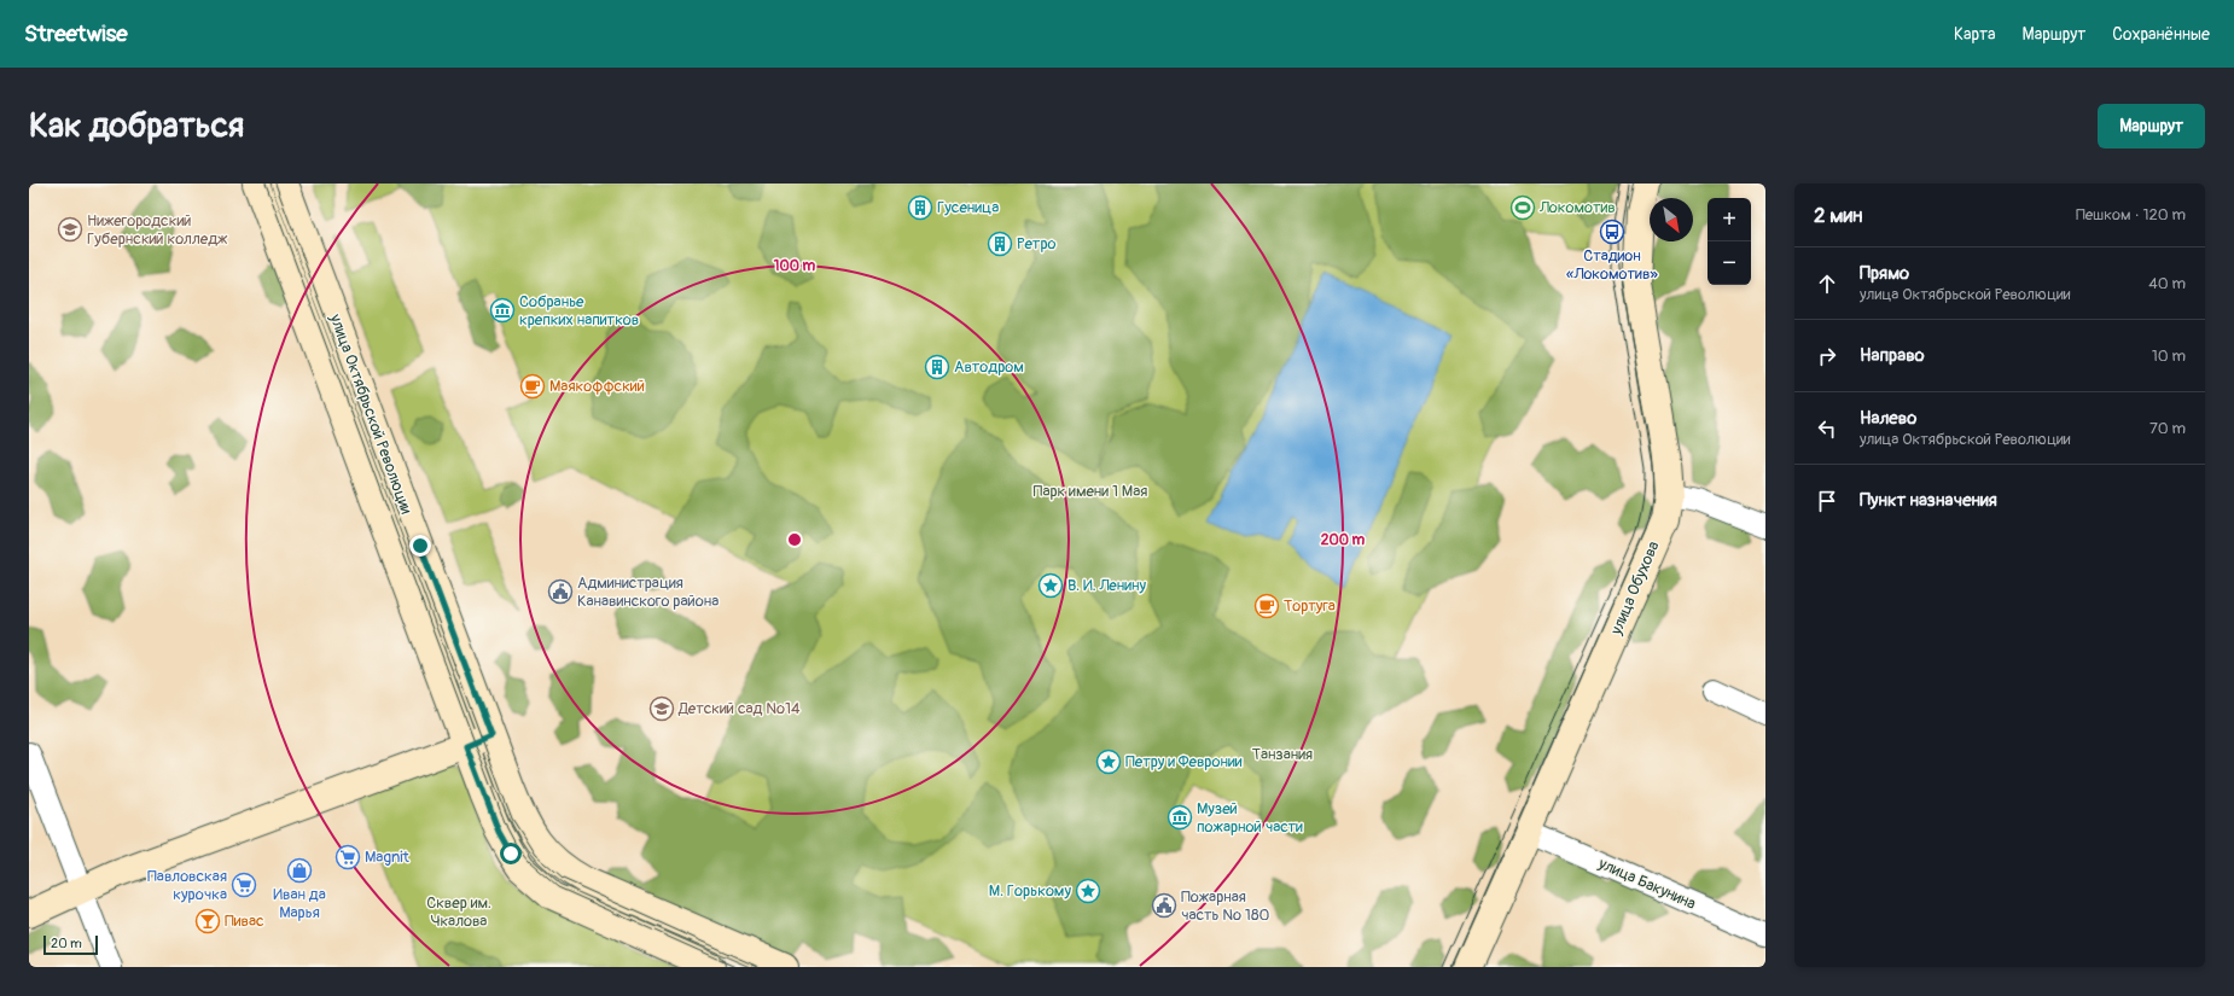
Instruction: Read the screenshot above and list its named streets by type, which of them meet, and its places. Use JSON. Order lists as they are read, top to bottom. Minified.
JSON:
{"streets":{"main road":["улица Октябрьской Революции","улица Обухова"],"street":["улица Бакунина"]},"crossings":[["улица Обухова","улица Бакунина"]],"parks":["Парк имени 1 Мая","Танзания","Сквер им. Чкалова"],"places":{"building":["Гусеница","Ретро","Автодром"],"sports":["Локомотив"],"school or university":["Нижегородский Губернский колледж","Детский сад №14"],"bus stop":["Стадион «Локомотив»"],"museum":["Собранье крепких напитков","Музей пожарной части"],"cafe":["Маякоффский","Тортуга"],"place":["В. И. Ленину","Петру и Февронии","М. Горькому"],"public building":["Администрация Канавинского района","Пожарная часть № 180"],"supermarket":["Magnit","Павловская курочка"],"shop":["Иван да Марья"],"bar":["Пивас"]},"scale_bar":"20 m","north":"bottom right","page":{"header":"Streetwise","nav":["Карта","Маршрут","Сохранённые"],"buttons":"Маршрут","title":"Как добраться","heading":["2 мин","Пешком · 120 m"],"map_buttons":["+","−"],"list":[["Прямо","улица Октябрьской Революции","40 m"],["Направо","10 m"],["Налево","улица Октябрьской Революции","70 m"],"Пункт назначения"],"scale":"20 m"},"rings":["100 m","200 m"]}
